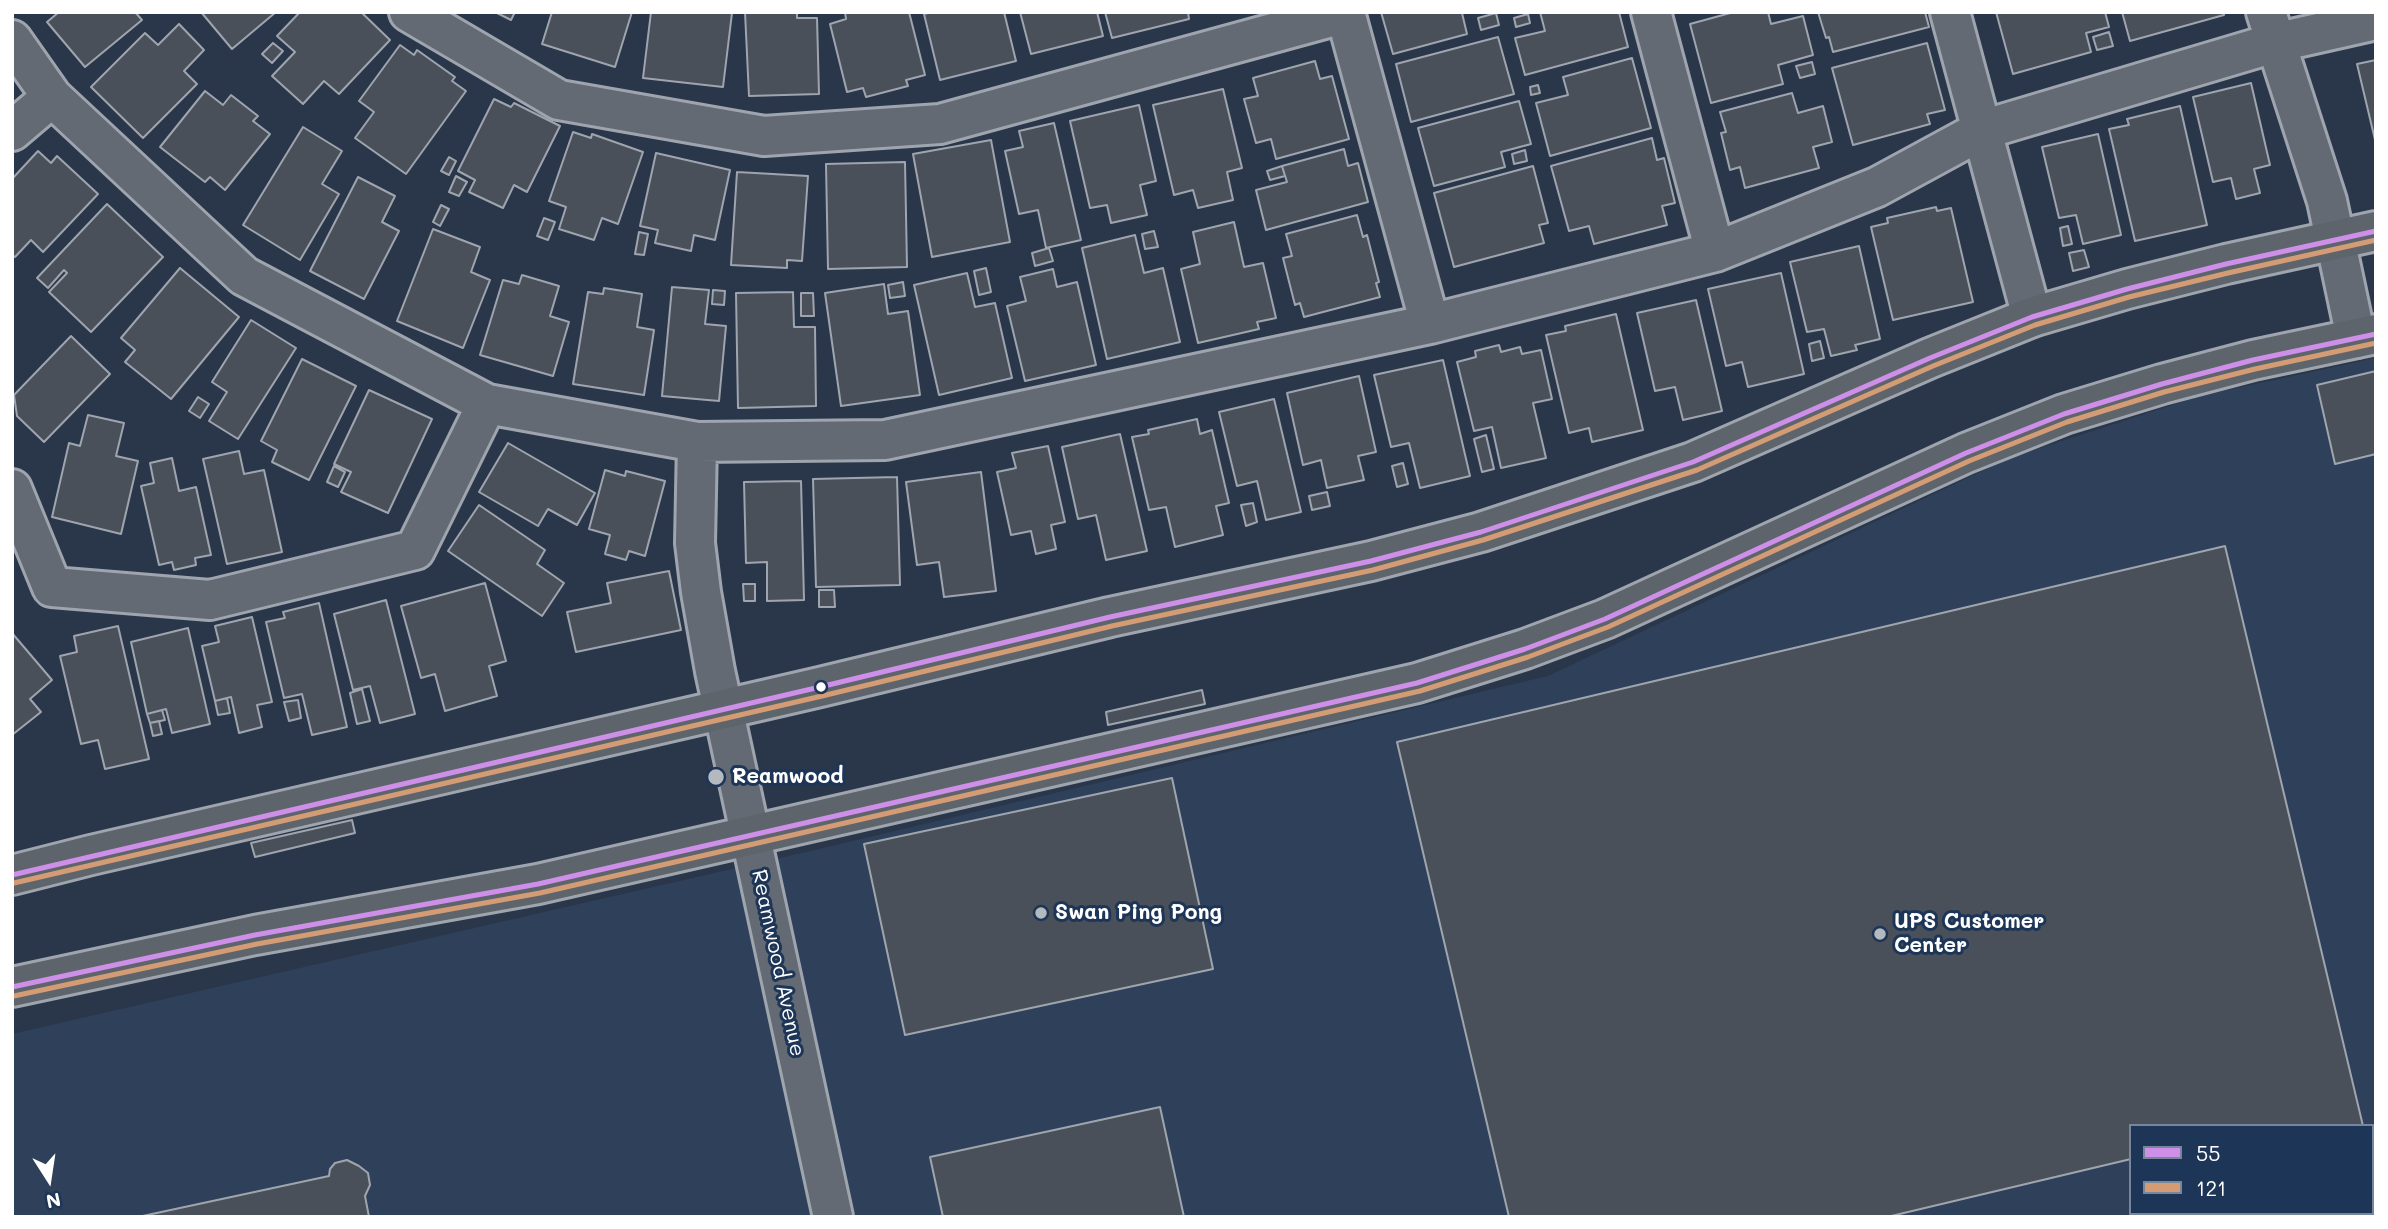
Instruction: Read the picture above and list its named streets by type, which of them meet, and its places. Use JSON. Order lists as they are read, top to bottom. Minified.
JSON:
{"streets":{"street":["Reamwood Avenue"]},"places":["Reamwood","Swan Ping Pong","UPS Customer Center"],"lines":["transit line 55","transit line 121"],"legend":["55","121"],"north":"bottom"}
